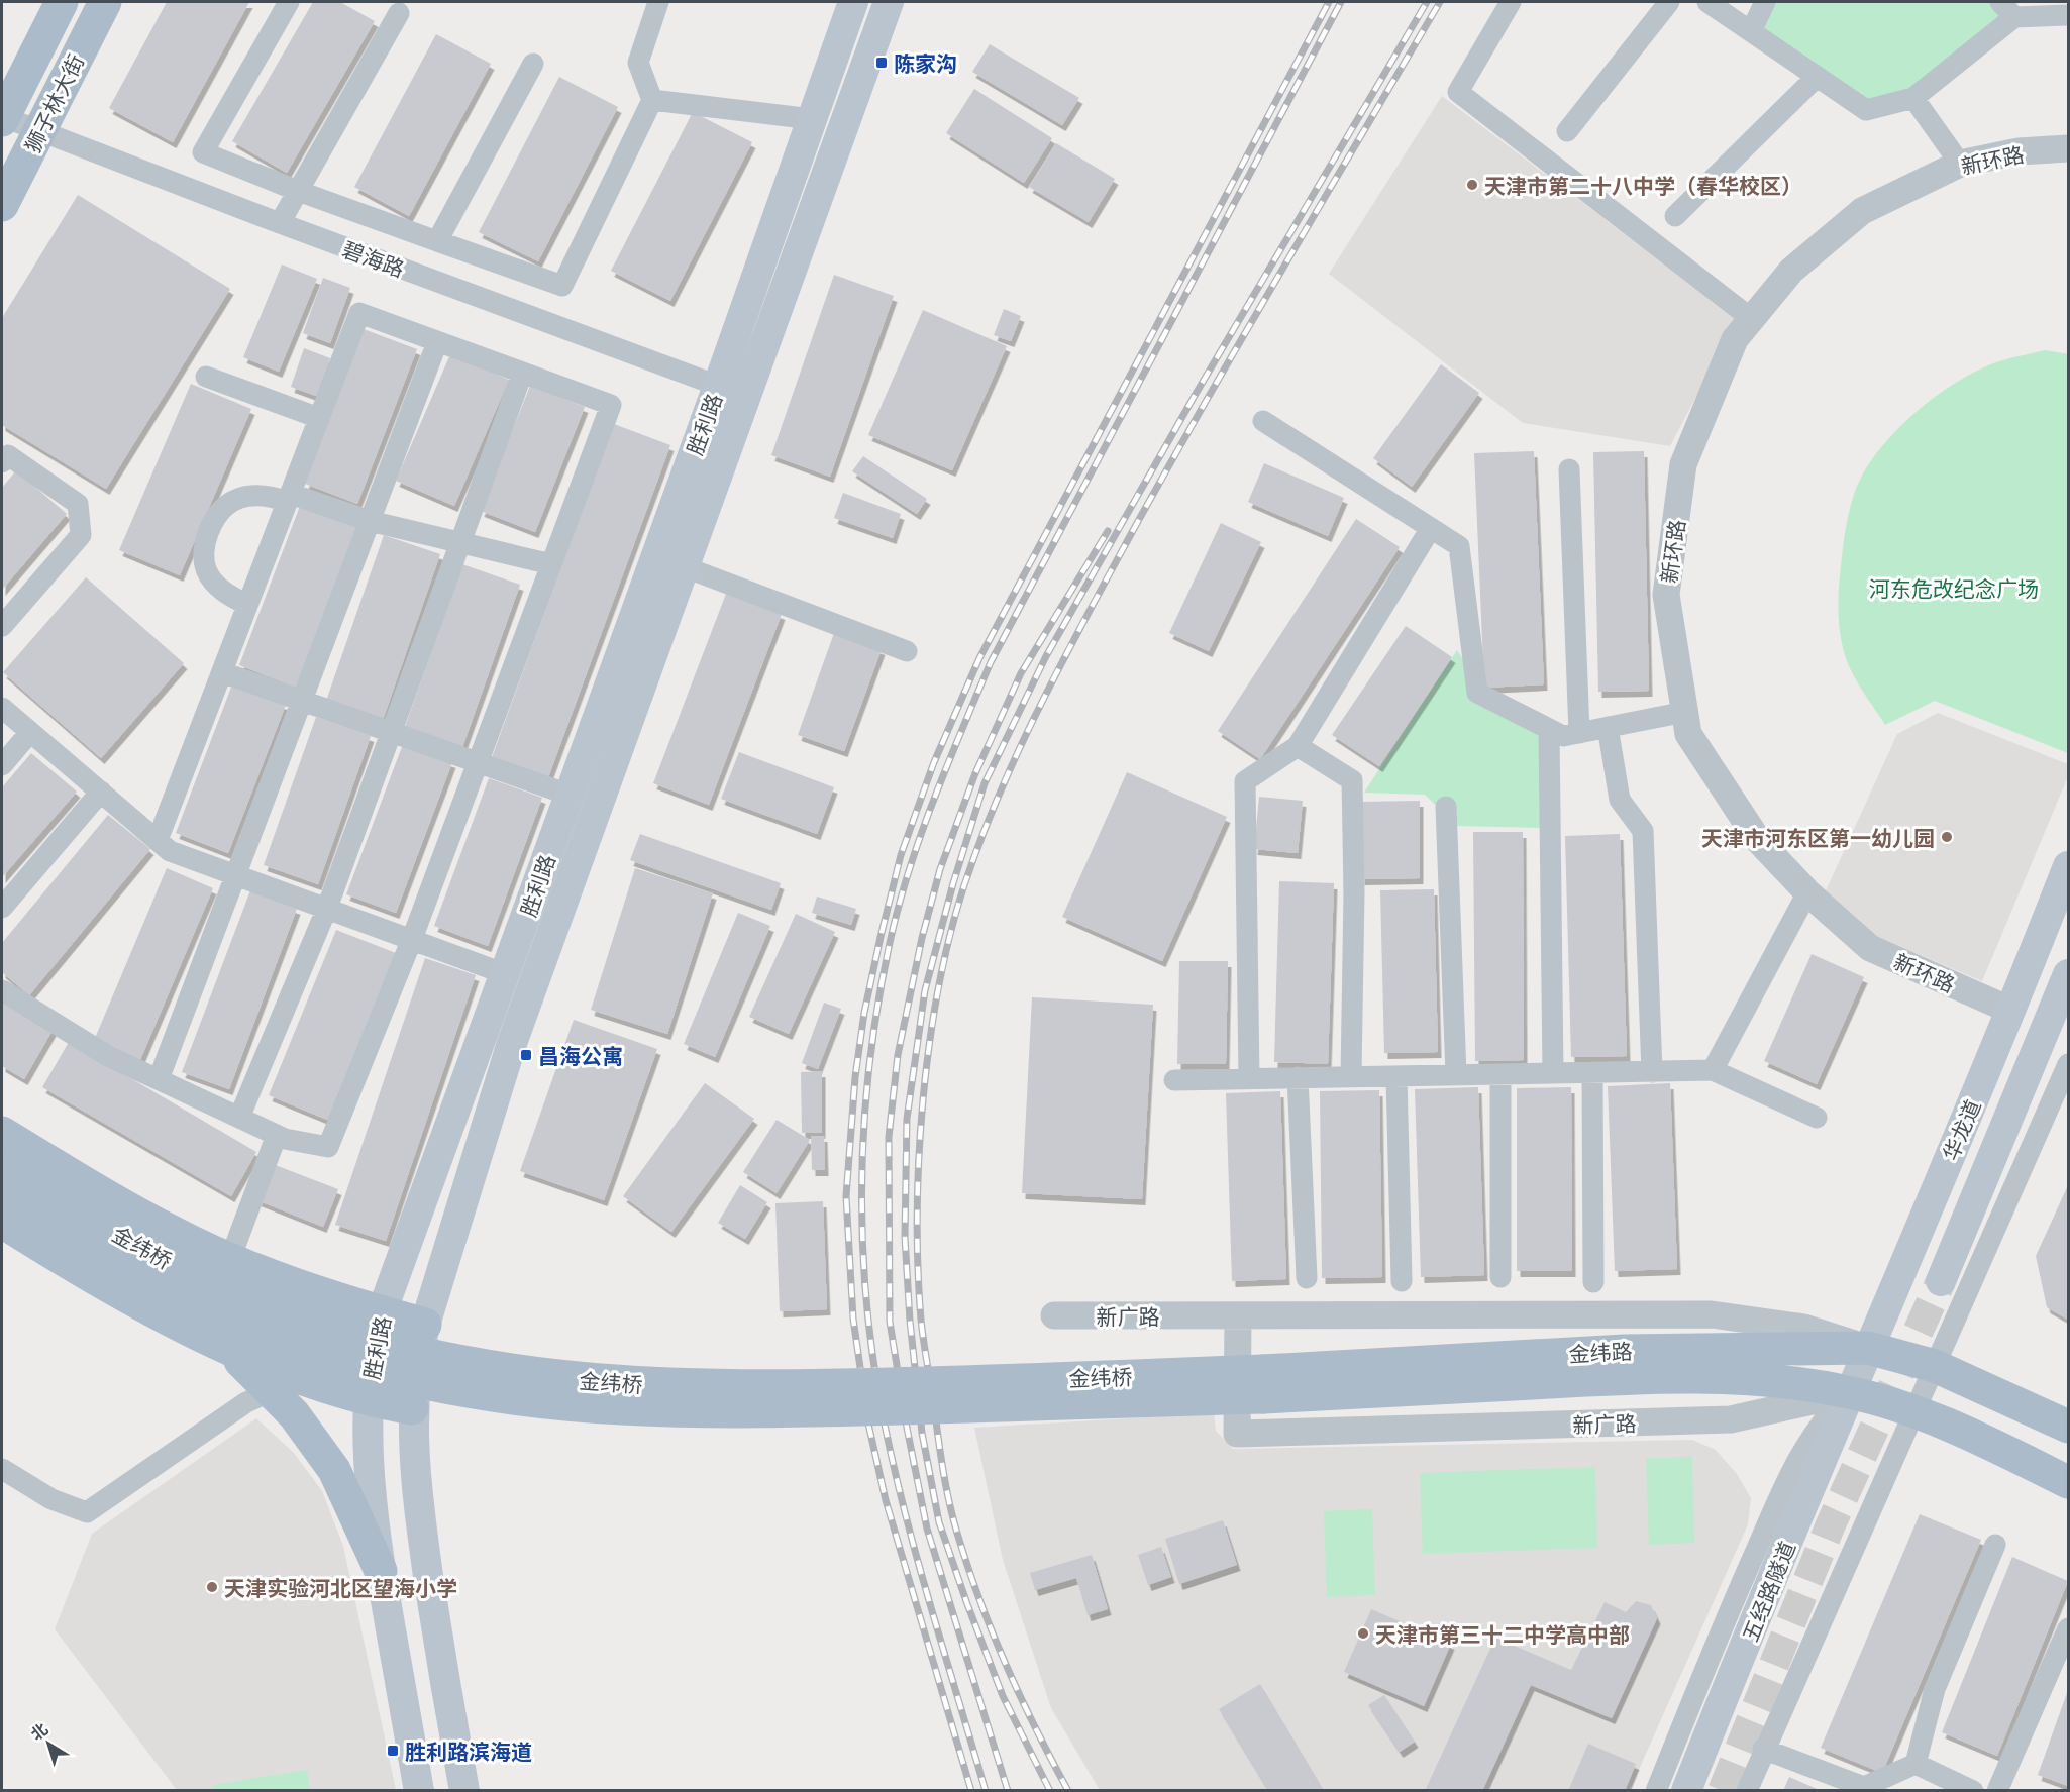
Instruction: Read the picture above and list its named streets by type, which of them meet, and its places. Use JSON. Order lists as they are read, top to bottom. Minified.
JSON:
{"streets":{"main road":["狮子林大街","胜利路","华龙道","金纬桥","金纬路","五经路隧道"],"street":["新环路","碧海路","新广路"]},"crossings":[["狮子林大街","碧海路"],["新环路","华龙道"],["碧海路","胜利路"],["华龙道","新广路"],["华龙道","金纬路"],["华龙道","五经路隧道"],["金纬桥","金纬路"],["新广路","金纬路"],["新广路","五经路隧道"],["金纬路","五经路隧道"]],"parks":["河东危改纪念广场"],"places":{"transit":["陈家沟","昌海公寓","胜利路滨海道"],"other":["天津市第二十八中学（春华校区）","天津市河东区第一幼儿园","天津实验河北区望海小学","天津市第三十二中学高中部"]},"north":"top left"}
